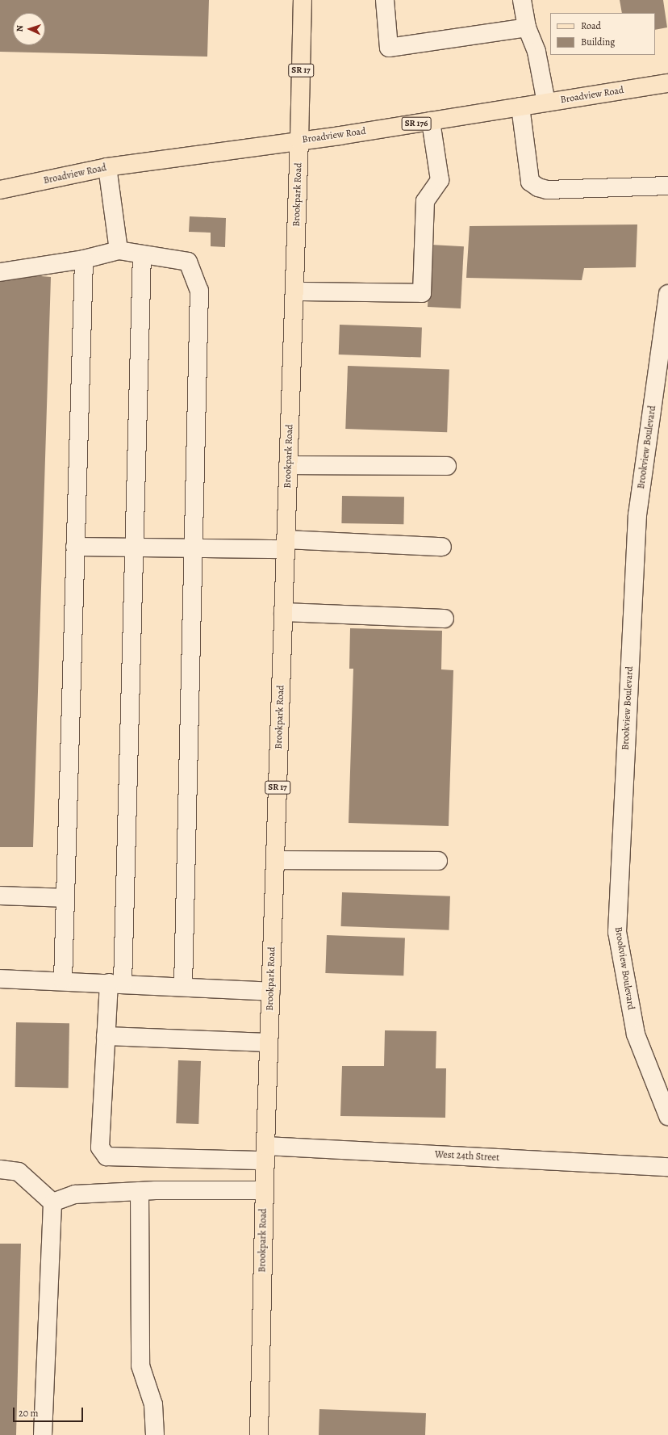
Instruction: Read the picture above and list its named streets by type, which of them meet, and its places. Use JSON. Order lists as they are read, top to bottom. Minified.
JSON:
{"streets":{"main road":["SR 17","Broadview Road","SR 176","Brookpark Road"],"street":["Brookview Boulevard","West 24th Street"]},"crossings":[["Broadview Road","Brookpark Road"],["Brookpark Road","West 24th Street"]],"legend":["Road","Building"],"scale_bar":"20 m","north":"left"}
